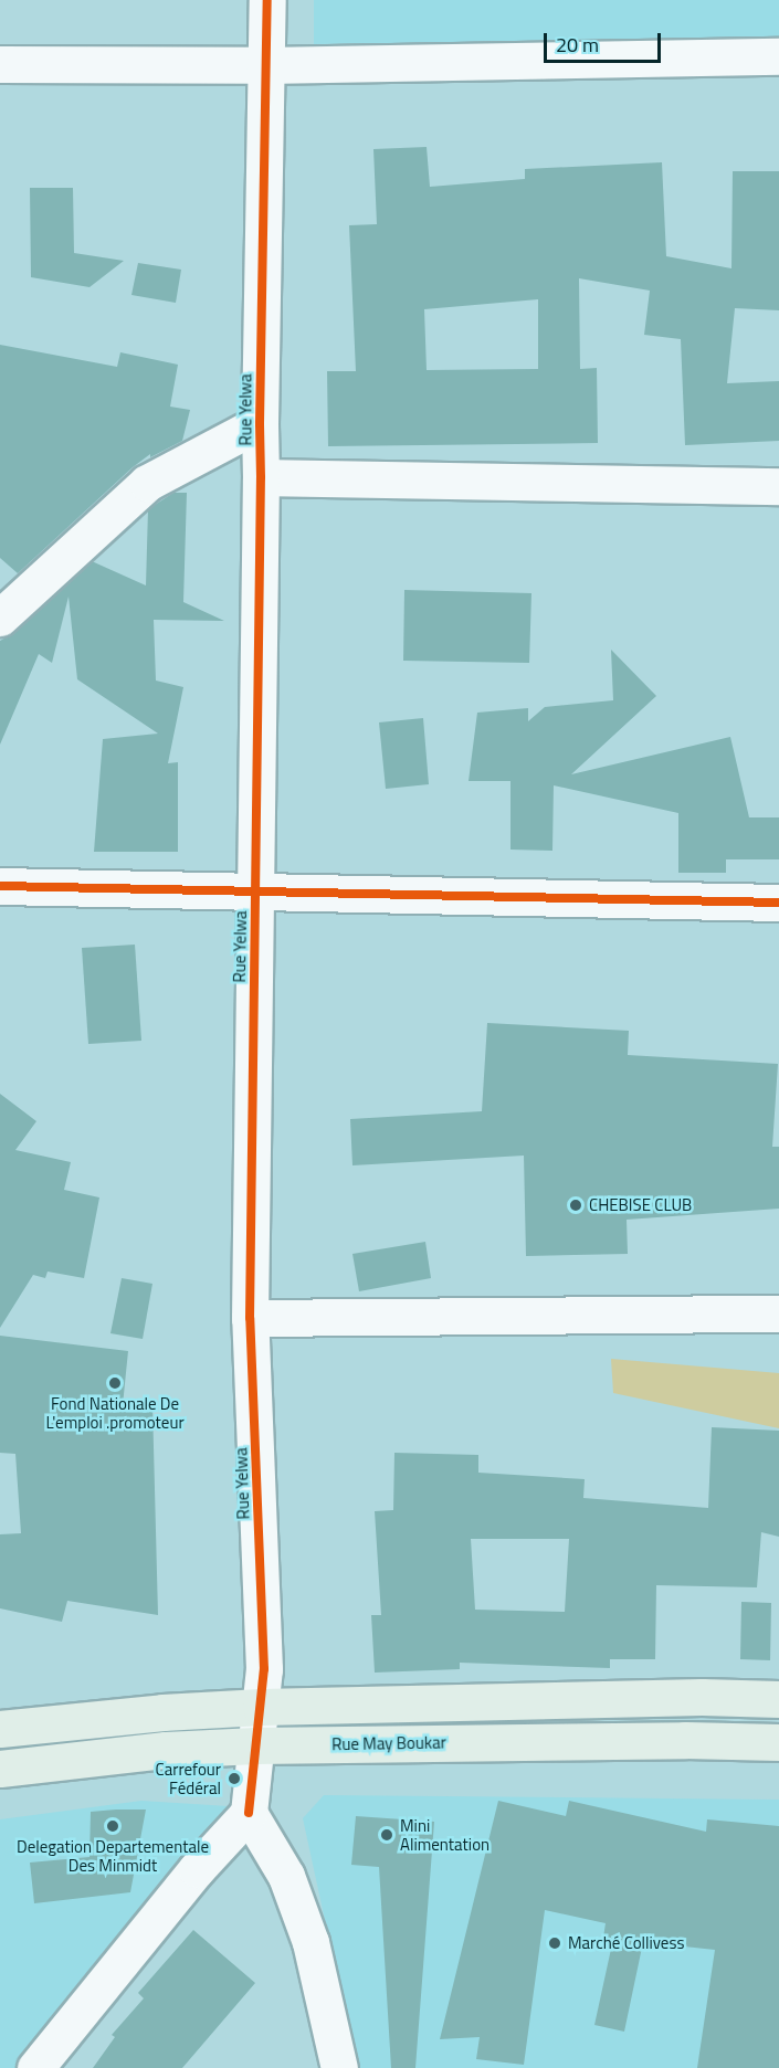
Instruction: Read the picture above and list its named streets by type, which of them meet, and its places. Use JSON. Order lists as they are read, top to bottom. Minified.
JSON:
{"streets":{"main road":["Rue May Boukar"],"street":["Rue Yelwa"]},"crossings":[["Rue Yelwa","Rue May Boukar"]],"places":["CHEBISE CLUB","Fond Nationale De L'emploi .promoteur","Carrefour Fédéral","Delegation Departementale Des Minmidt","Mini Alimentation","Marché Collivess"],"scale_bar":"20 m"}
